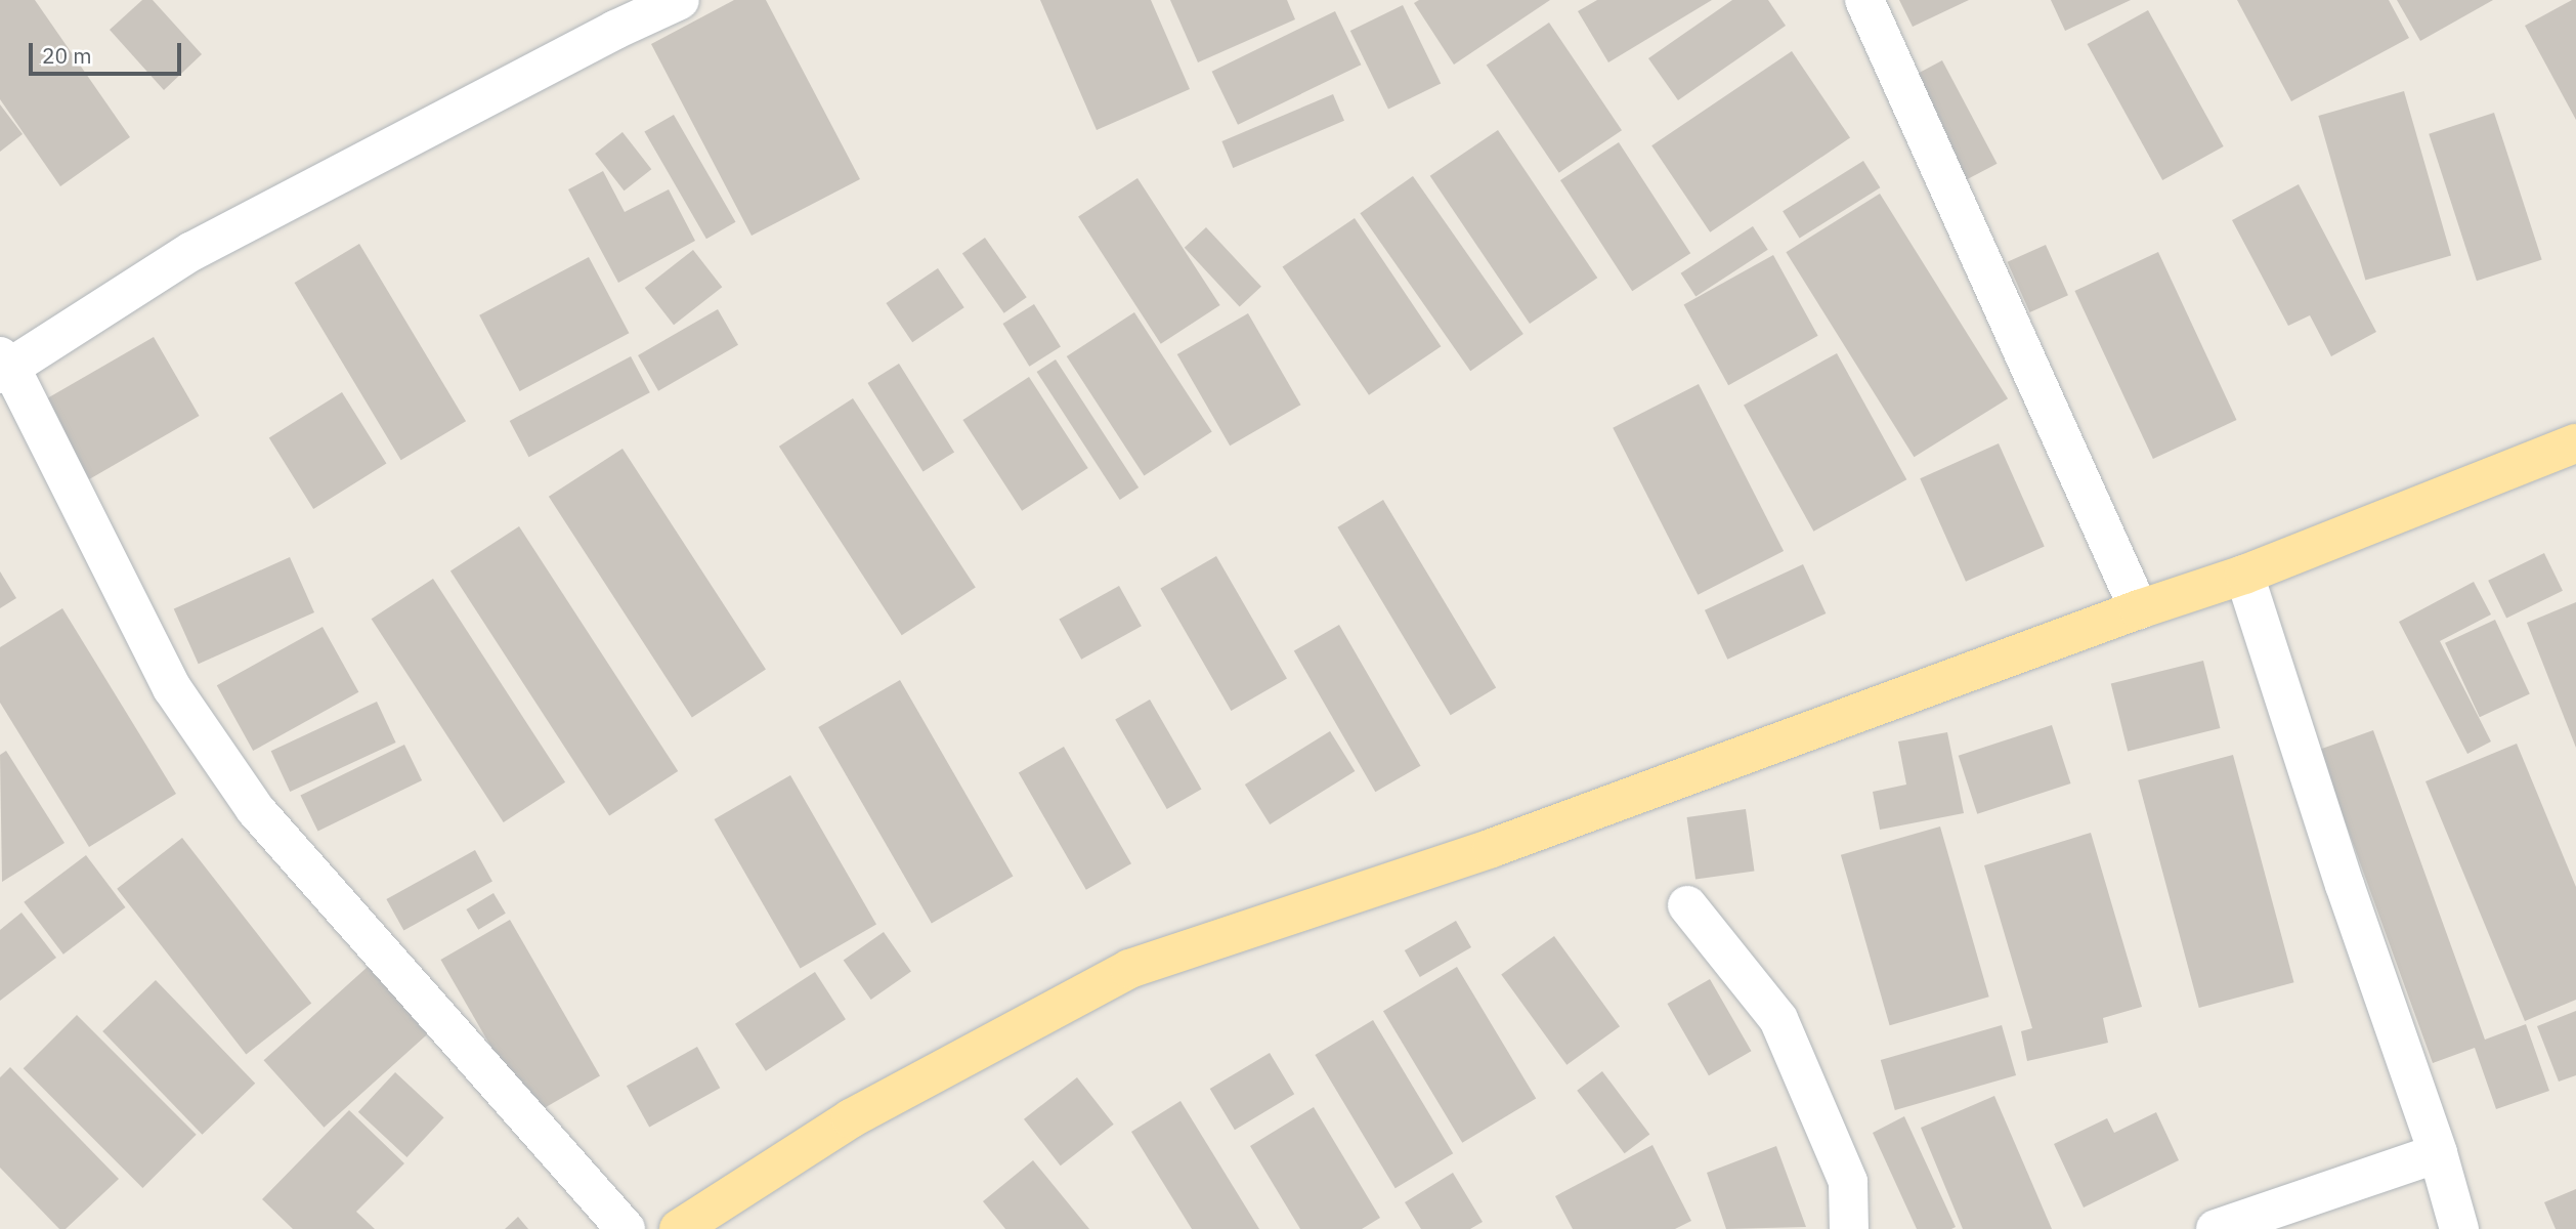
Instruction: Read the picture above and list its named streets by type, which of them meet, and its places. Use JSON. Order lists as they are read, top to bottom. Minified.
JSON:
{"scale_bar":"20 m"}
